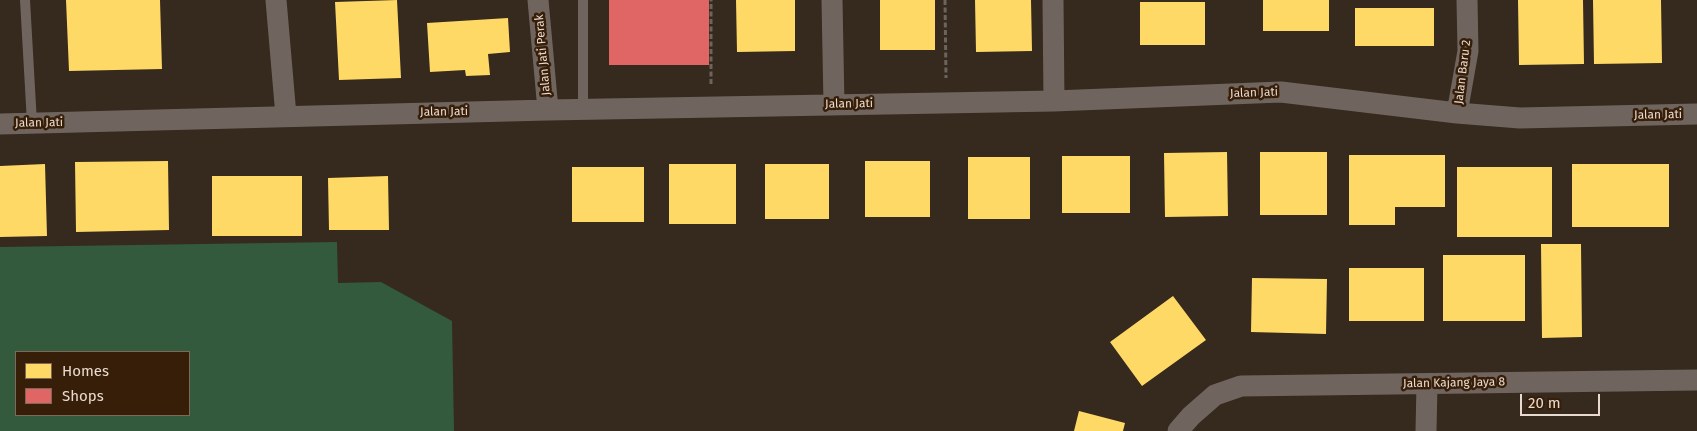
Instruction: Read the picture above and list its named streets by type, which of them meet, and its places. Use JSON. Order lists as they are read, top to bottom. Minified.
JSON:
{"streets":{"street":["Jalan Jati Perak","Jalan Baru 2","Jalan Jati","Jalan Kajang Jaya 8"]},"crossings":[["Jalan Jati Perak","Jalan Jati"],["Jalan Baru 2","Jalan Jati"]],"legend":["Homes","Shops"],"scale_bar":"20 m"}
